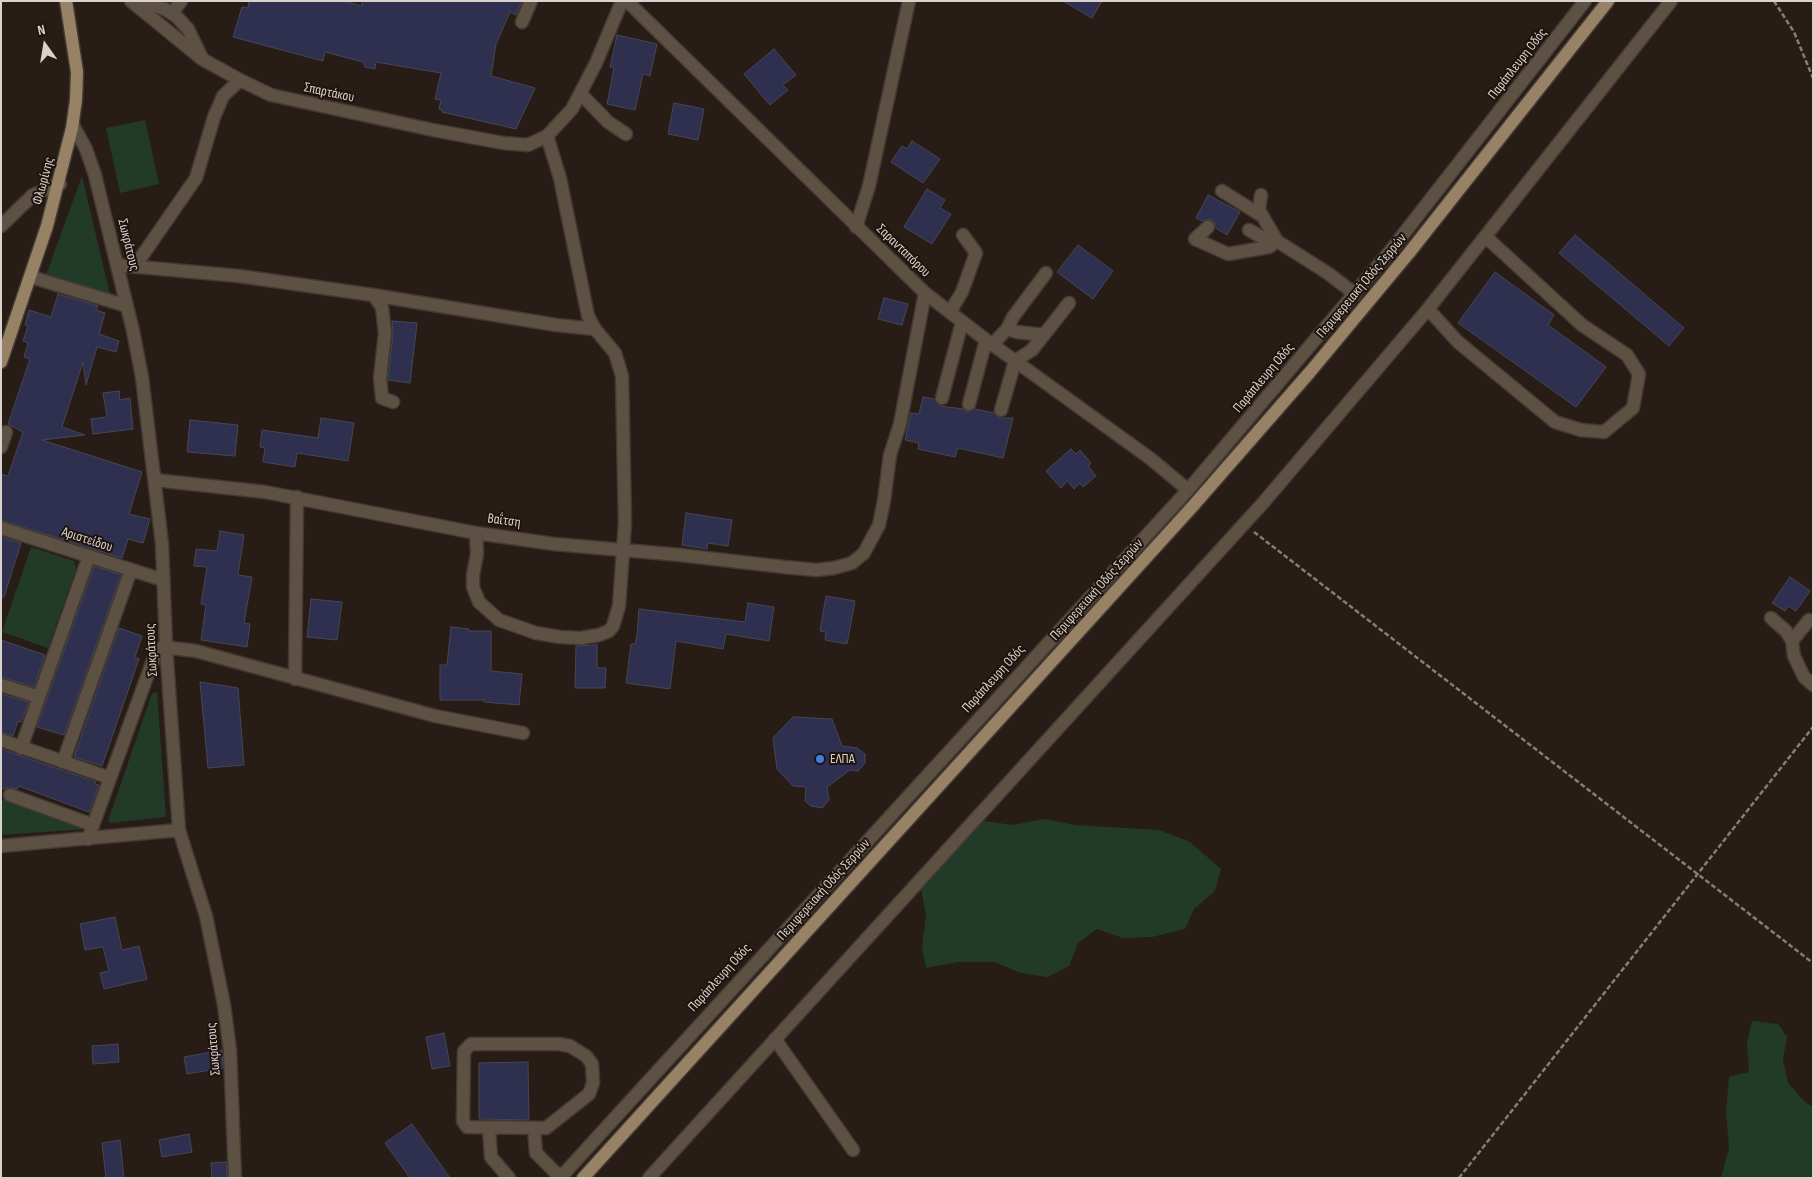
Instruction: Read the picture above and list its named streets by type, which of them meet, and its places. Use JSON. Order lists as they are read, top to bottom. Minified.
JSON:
{"streets":{"main road":["Φλωρίνης","Περιφερειακή Οδός Σερρών"],"street":["Παράπλευρη Οδός","Σπαρτάκου","Σωκράτους","Σαρανταπόρου","Βαΐτση","Αριστείδου"]},"crossings":[["Παράπλευρη Οδός","Σαρανταπόρου"],["Φλωρίνης","Σωκράτους"],["Σωκράτους","Βαΐτση"],["Σωκράτους","Αριστείδου"],["Σαρανταπόρου","Βαΐτση"]],"places":["ΕΛΠΑ"],"north":"top"}
